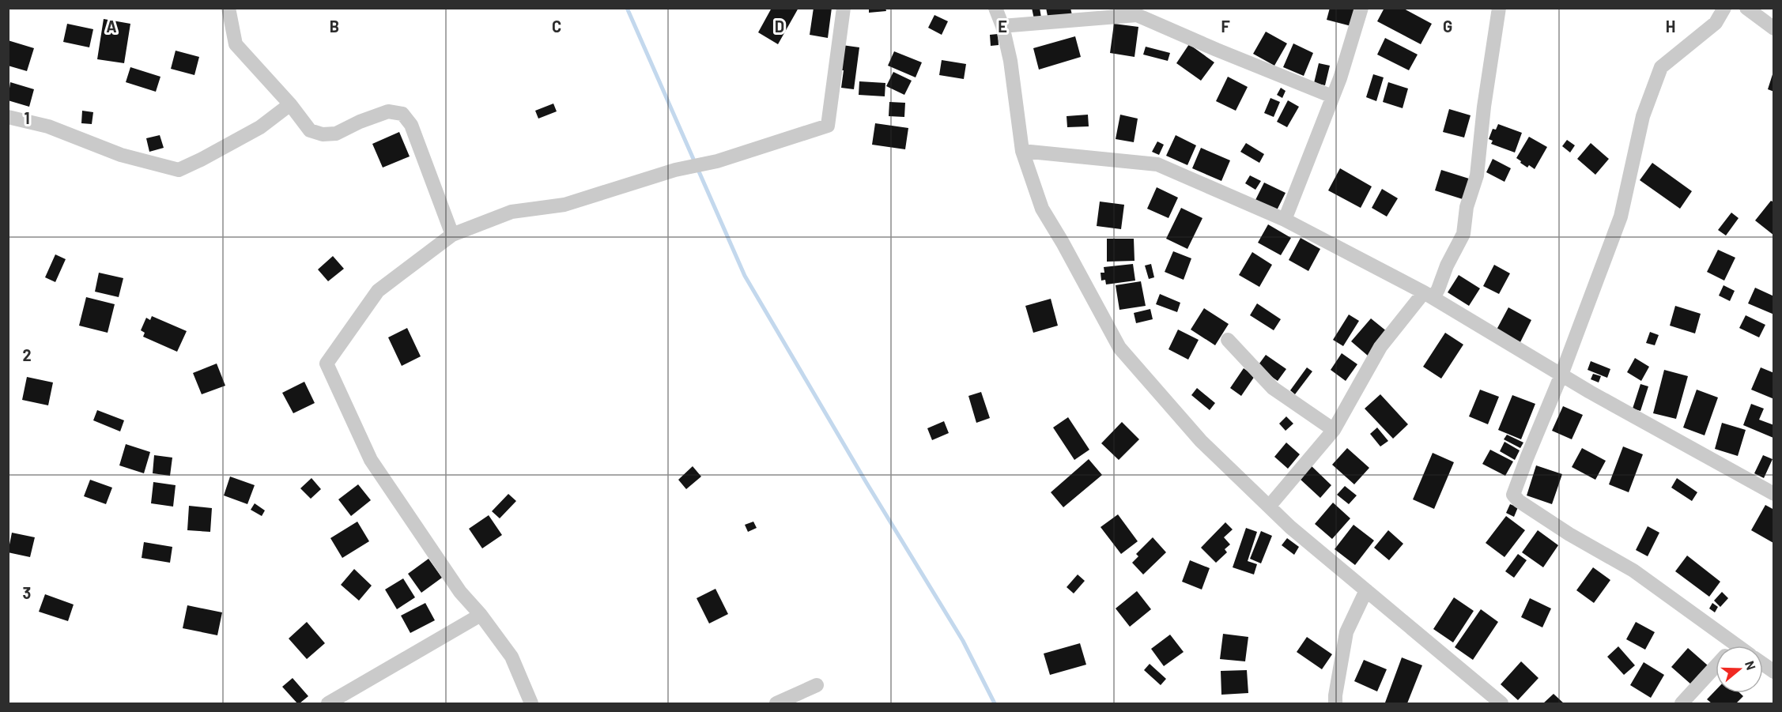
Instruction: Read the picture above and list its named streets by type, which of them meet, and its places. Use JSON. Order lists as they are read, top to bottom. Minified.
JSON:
{"north":"right","grid":{"columns":["A","B","C","D","E","F","G","H"],"rows":["1","2","3"]}}
